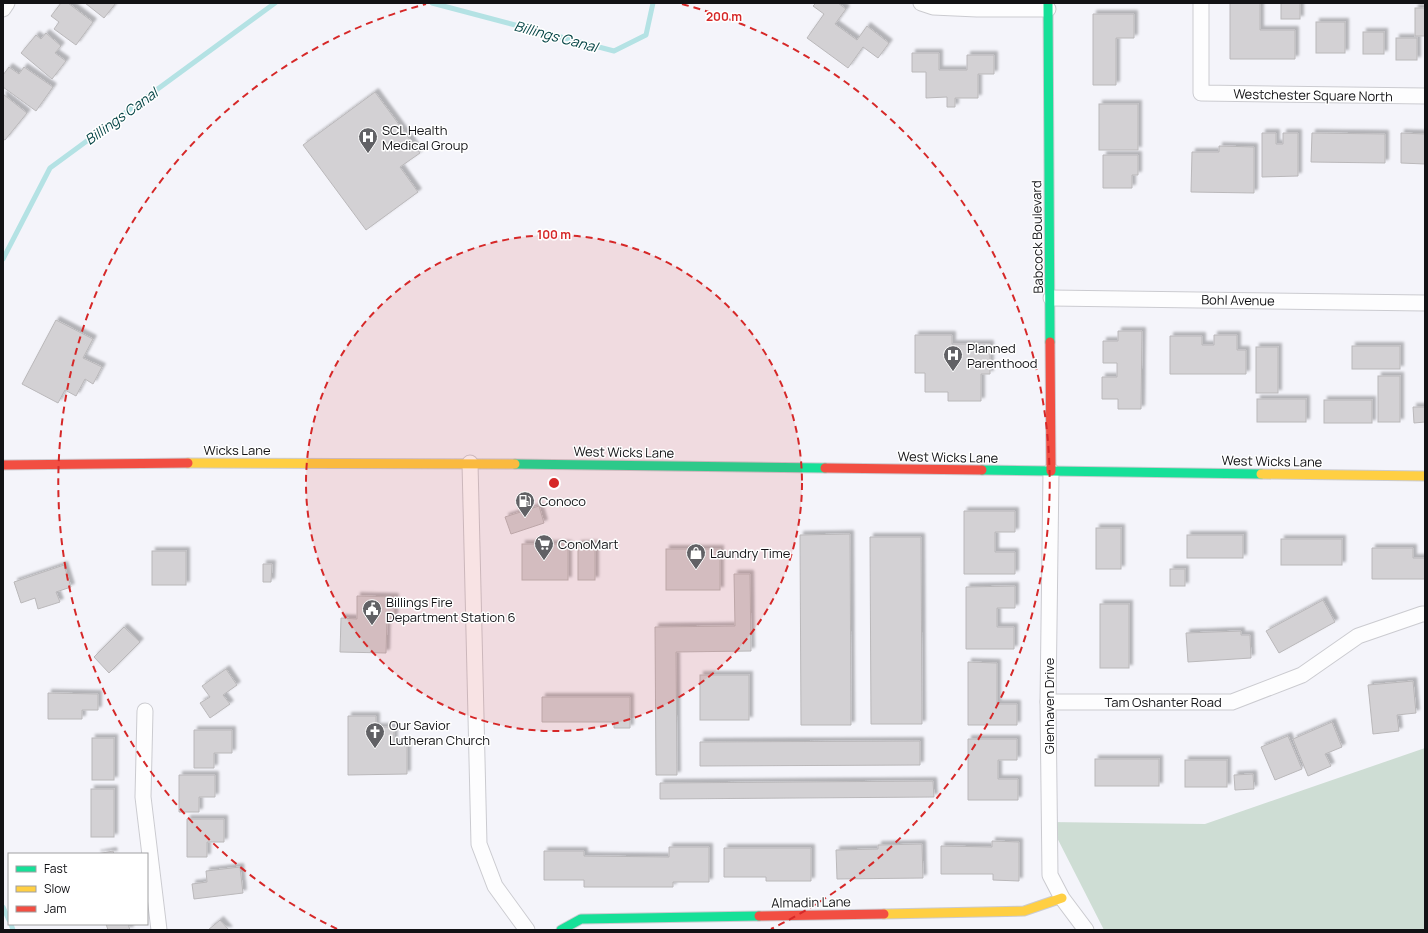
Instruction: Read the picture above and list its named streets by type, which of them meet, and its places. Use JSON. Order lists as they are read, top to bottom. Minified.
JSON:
{"streets":{"main road":["Babcock Boulevard","Wicks Lane","West Wicks Lane","Almadin Lane"],"street":["Westchester Square North","Bohl Avenue","Tam Oshanter Road","Glenhaven Drive"]},"crossings":[["Babcock Boulevard","Bohl Avenue"],["Babcock Boulevard","West Wicks Lane"],["Babcock Boulevard","Glenhaven Drive"],["Wicks Lane","West Wicks Lane"],["West Wicks Lane","Glenhaven Drive"],["Tam Oshanter Road","Glenhaven Drive"],["Glenhaven Drive","Almadin Lane"]],"water":["Billings Canal"],"places":{"hospital":["SCL Health Medical Group","Planned Parenthood"],"fuel station":["Conoco"],"supermarket":["ConoMart"],"shop":["Laundry Time"],"public building":["Billings Fire Department Station 6"],"church":["Our Savior Lutheran Church"]},"legend":["Fast","Slow","Jam"],"rings":["200 m","100 m"]}
